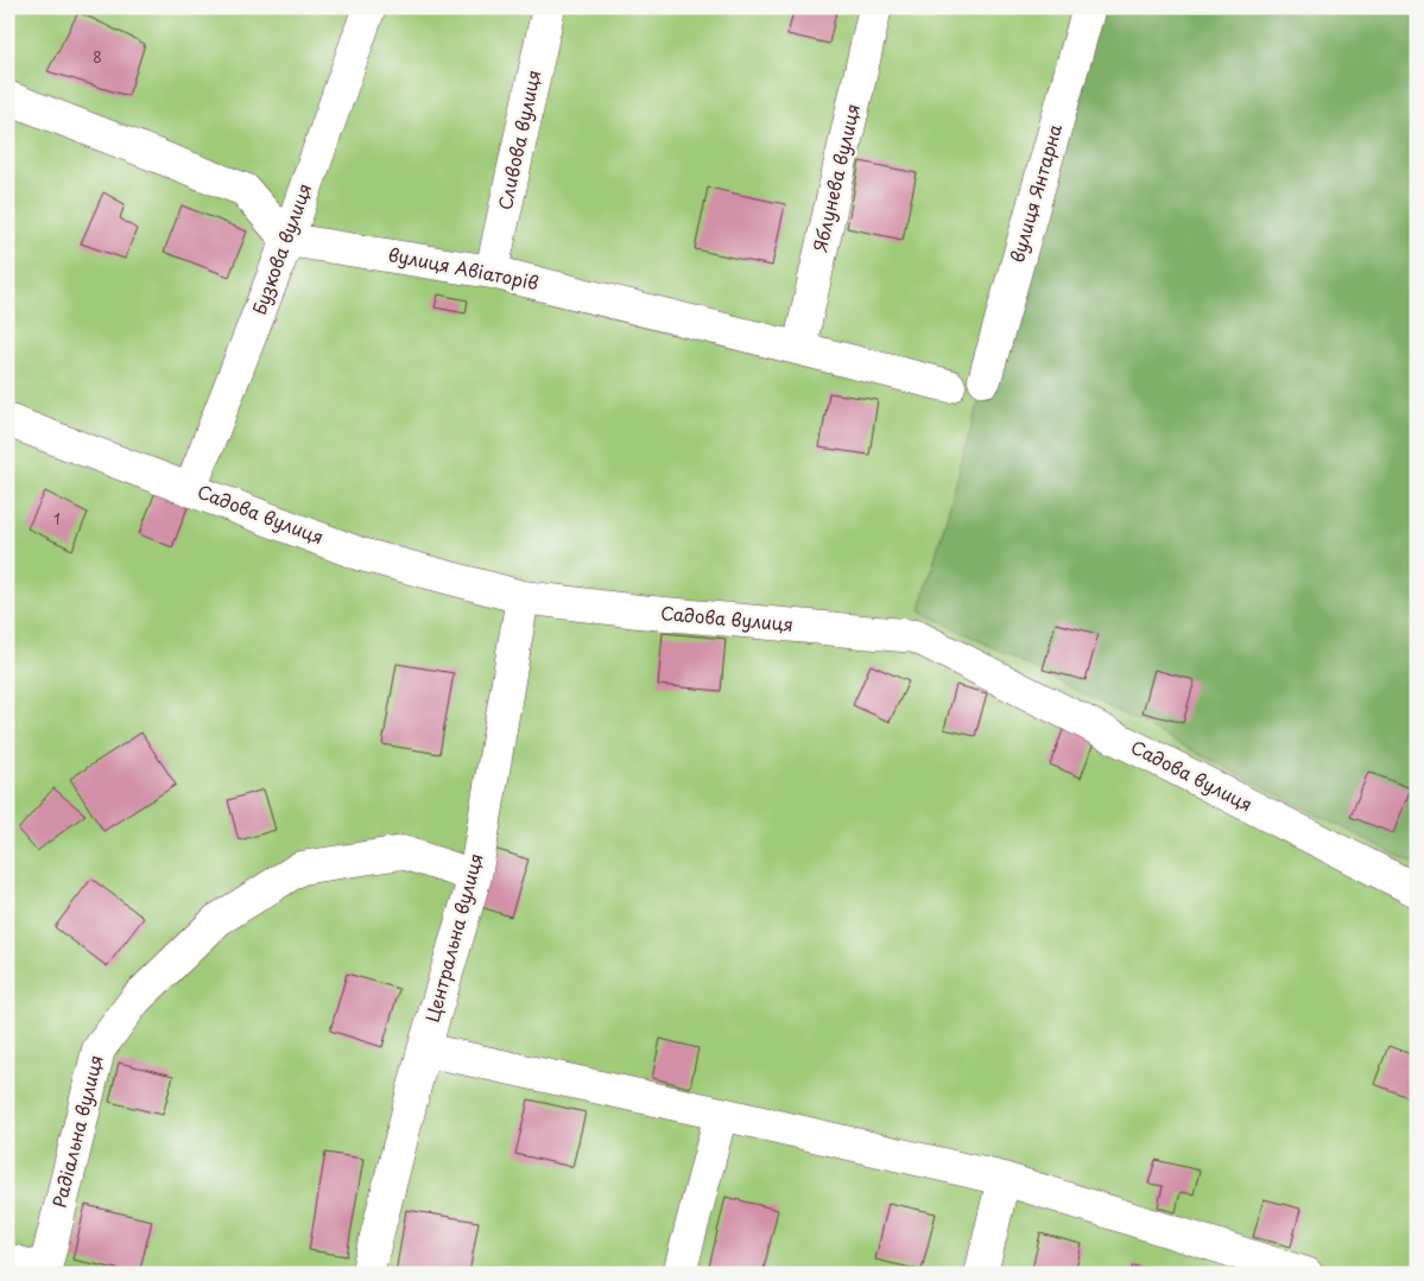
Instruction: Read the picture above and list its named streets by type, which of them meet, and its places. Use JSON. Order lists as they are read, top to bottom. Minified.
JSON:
{"streets":{"street":["Сливова вулиця","Яблунева вулиця","вулиця Янтарна","Бузкова вулиця","вулиця Авіаторів","Садова вулиця","Центральна вулиця","Радіальна вулиця"]},"crossings":[["Сливова вулиця","вулиця Авіаторів"],["Яблунева вулиця","вулиця Авіаторів"],["Бузкова вулиця","вулиця Авіаторів"],["Бузкова вулиця","Садова вулиця"],["Садова вулиця","Центральна вулиця"],["Центральна вулиця","Радіальна вулиця"]],"house_numbers":["8","1"]}
